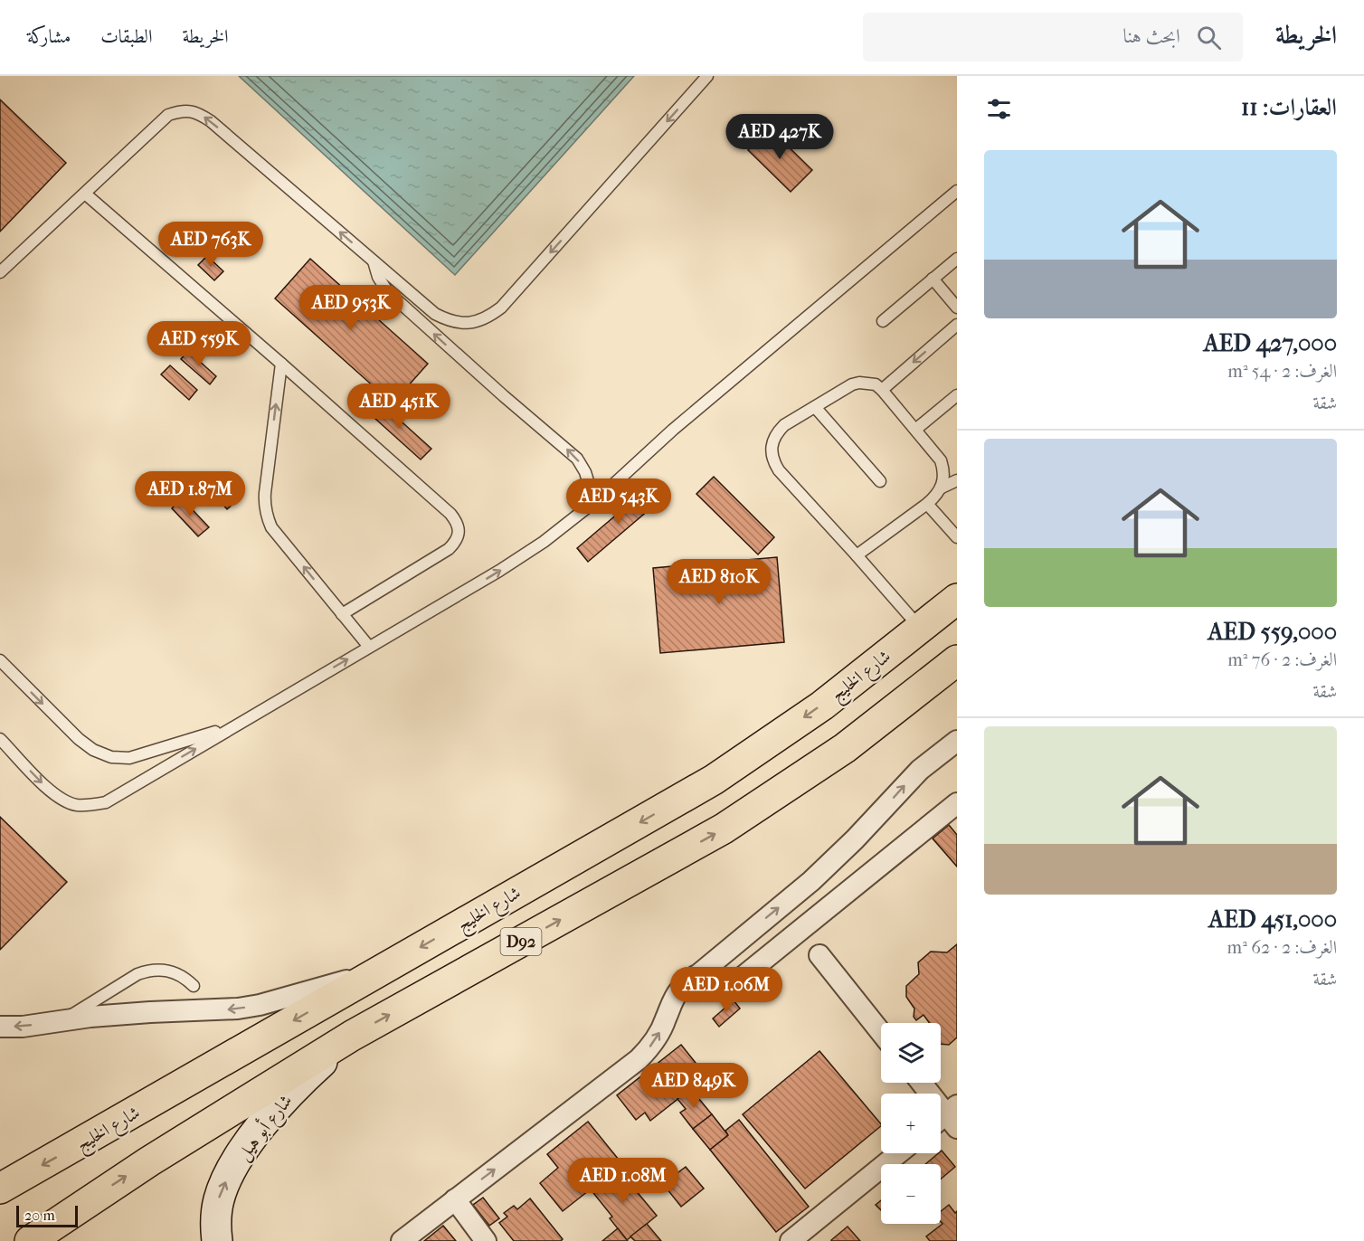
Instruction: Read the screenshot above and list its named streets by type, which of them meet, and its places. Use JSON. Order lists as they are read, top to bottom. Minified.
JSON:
{"streets":{"main road":["شارع الخليج","D92","شارع أبو هيل"]},"crossings":[["D92","شارع أبو هيل"]],"scale_bar":"20 m","page":{"header":"الخريطة","search":"ابحث هنا","nav":["الخريطة","الطبقات","مشاركة"],"heading":"العقارات: 11","price":["AED 427K","AED 763K","AED 953K","AED 559K","AED 451K","AED 1.87M","AED 543K","AED 810K","AED 1.06M","AED 849K","AED 1.08M"],"list":[{"name":"AED 427,000","note":"الغرف: 2 · 54 m² · شقة"},{"name":"AED 559,000","note":"الغرف: 2 · 76 m² · شقة"},{"name":"AED 451,000","note":"الغرف: 2 · 62 m² · شقة"}],"map_buttons":["+","−"],"scale":"20 m"}}
